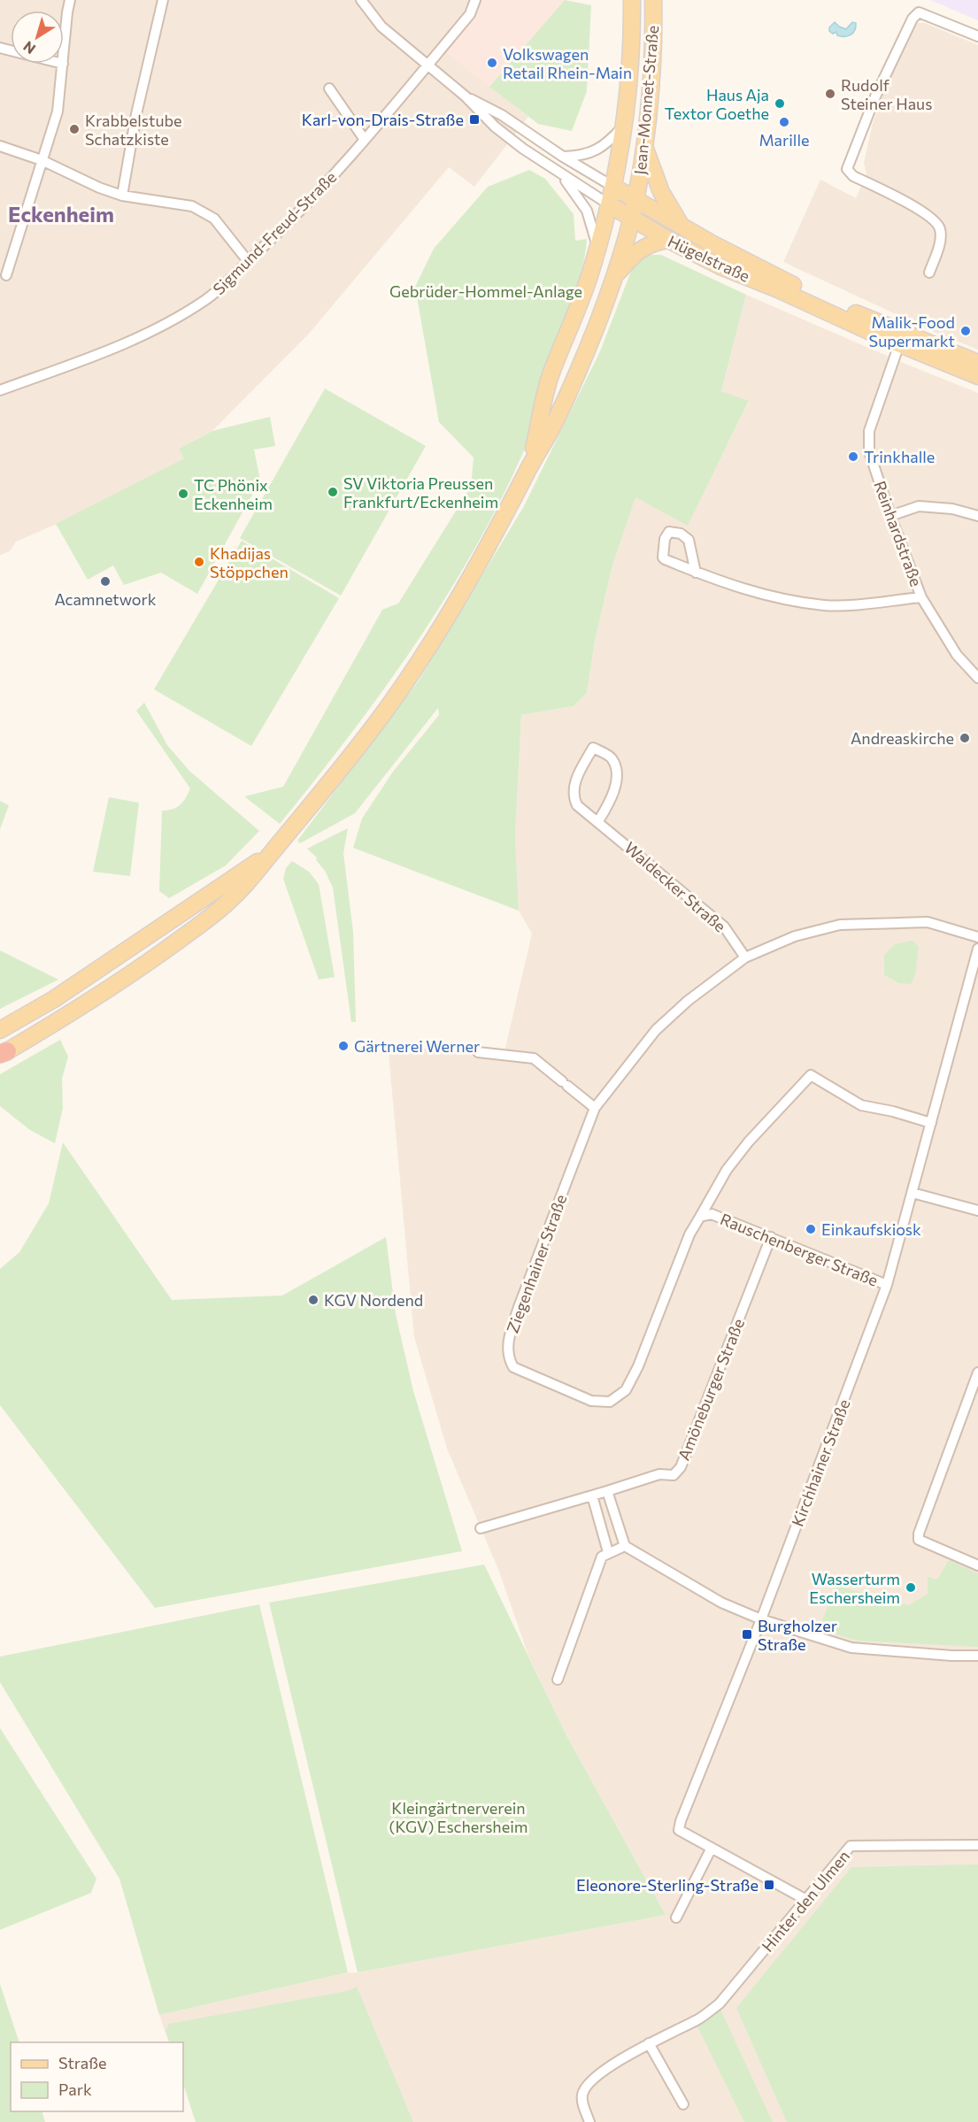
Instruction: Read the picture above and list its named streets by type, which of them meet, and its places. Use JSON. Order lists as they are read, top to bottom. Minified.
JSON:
{"streets":{"main road":["Jean-Monnet-Straße","Hügelstraße"],"street":["Sigmund-Freud-Straße","Reinhardstraße","Waldecker Straße","Rauschenberger Straße","Ziegenhainer Straße","Amöneburger Straße","Kirchhainer Straße","Hinter den Ulmen"]},"crossings":[["Jean-Monnet-Straße","Hügelstraße"],["Sigmund-Freud-Straße","Hügelstraße"],["Hügelstraße","Reinhardstraße"],["Waldecker Straße","Ziegenhainer Straße"],["Rauschenberger Straße","Ziegenhainer Straße"],["Rauschenberger Straße","Amöneburger Straße"],["Rauschenberger Straße","Kirchhainer Straße"],["Ziegenhainer Straße","Kirchhainer Straße"],["Kirchhainer Straße","Hinter den Ulmen"]],"districts":["Eckenheim"],"parks":["Gebrüder-Hommel-Anlage","Kleingärtnerverein (KGV) Eschersheim"],"places":{"other":["Volkswagen Retail Rhein-Main","Rudolf Steiner Haus","Haus Aja Textor Goethe","Marille","Krabbelstube Schatzkiste","Malik-Food Supermarkt","Trinkhalle","SV Viktoria Preussen Frankfurt/Eckenheim","TC Phönix Eckenheim","Khadijas Stöppchen","Acamnetwork","Andreaskirche","Gärtnerei Werner","Einkaufskiosk","KGV Nordend","Wasserturm Eschersheim"],"transit":["Karl-von-Drais-Straße","Burgholzer Straße","Eleonore-Sterling-Straße"]},"legend":["Straße","Park"],"north":"bottom left"}
